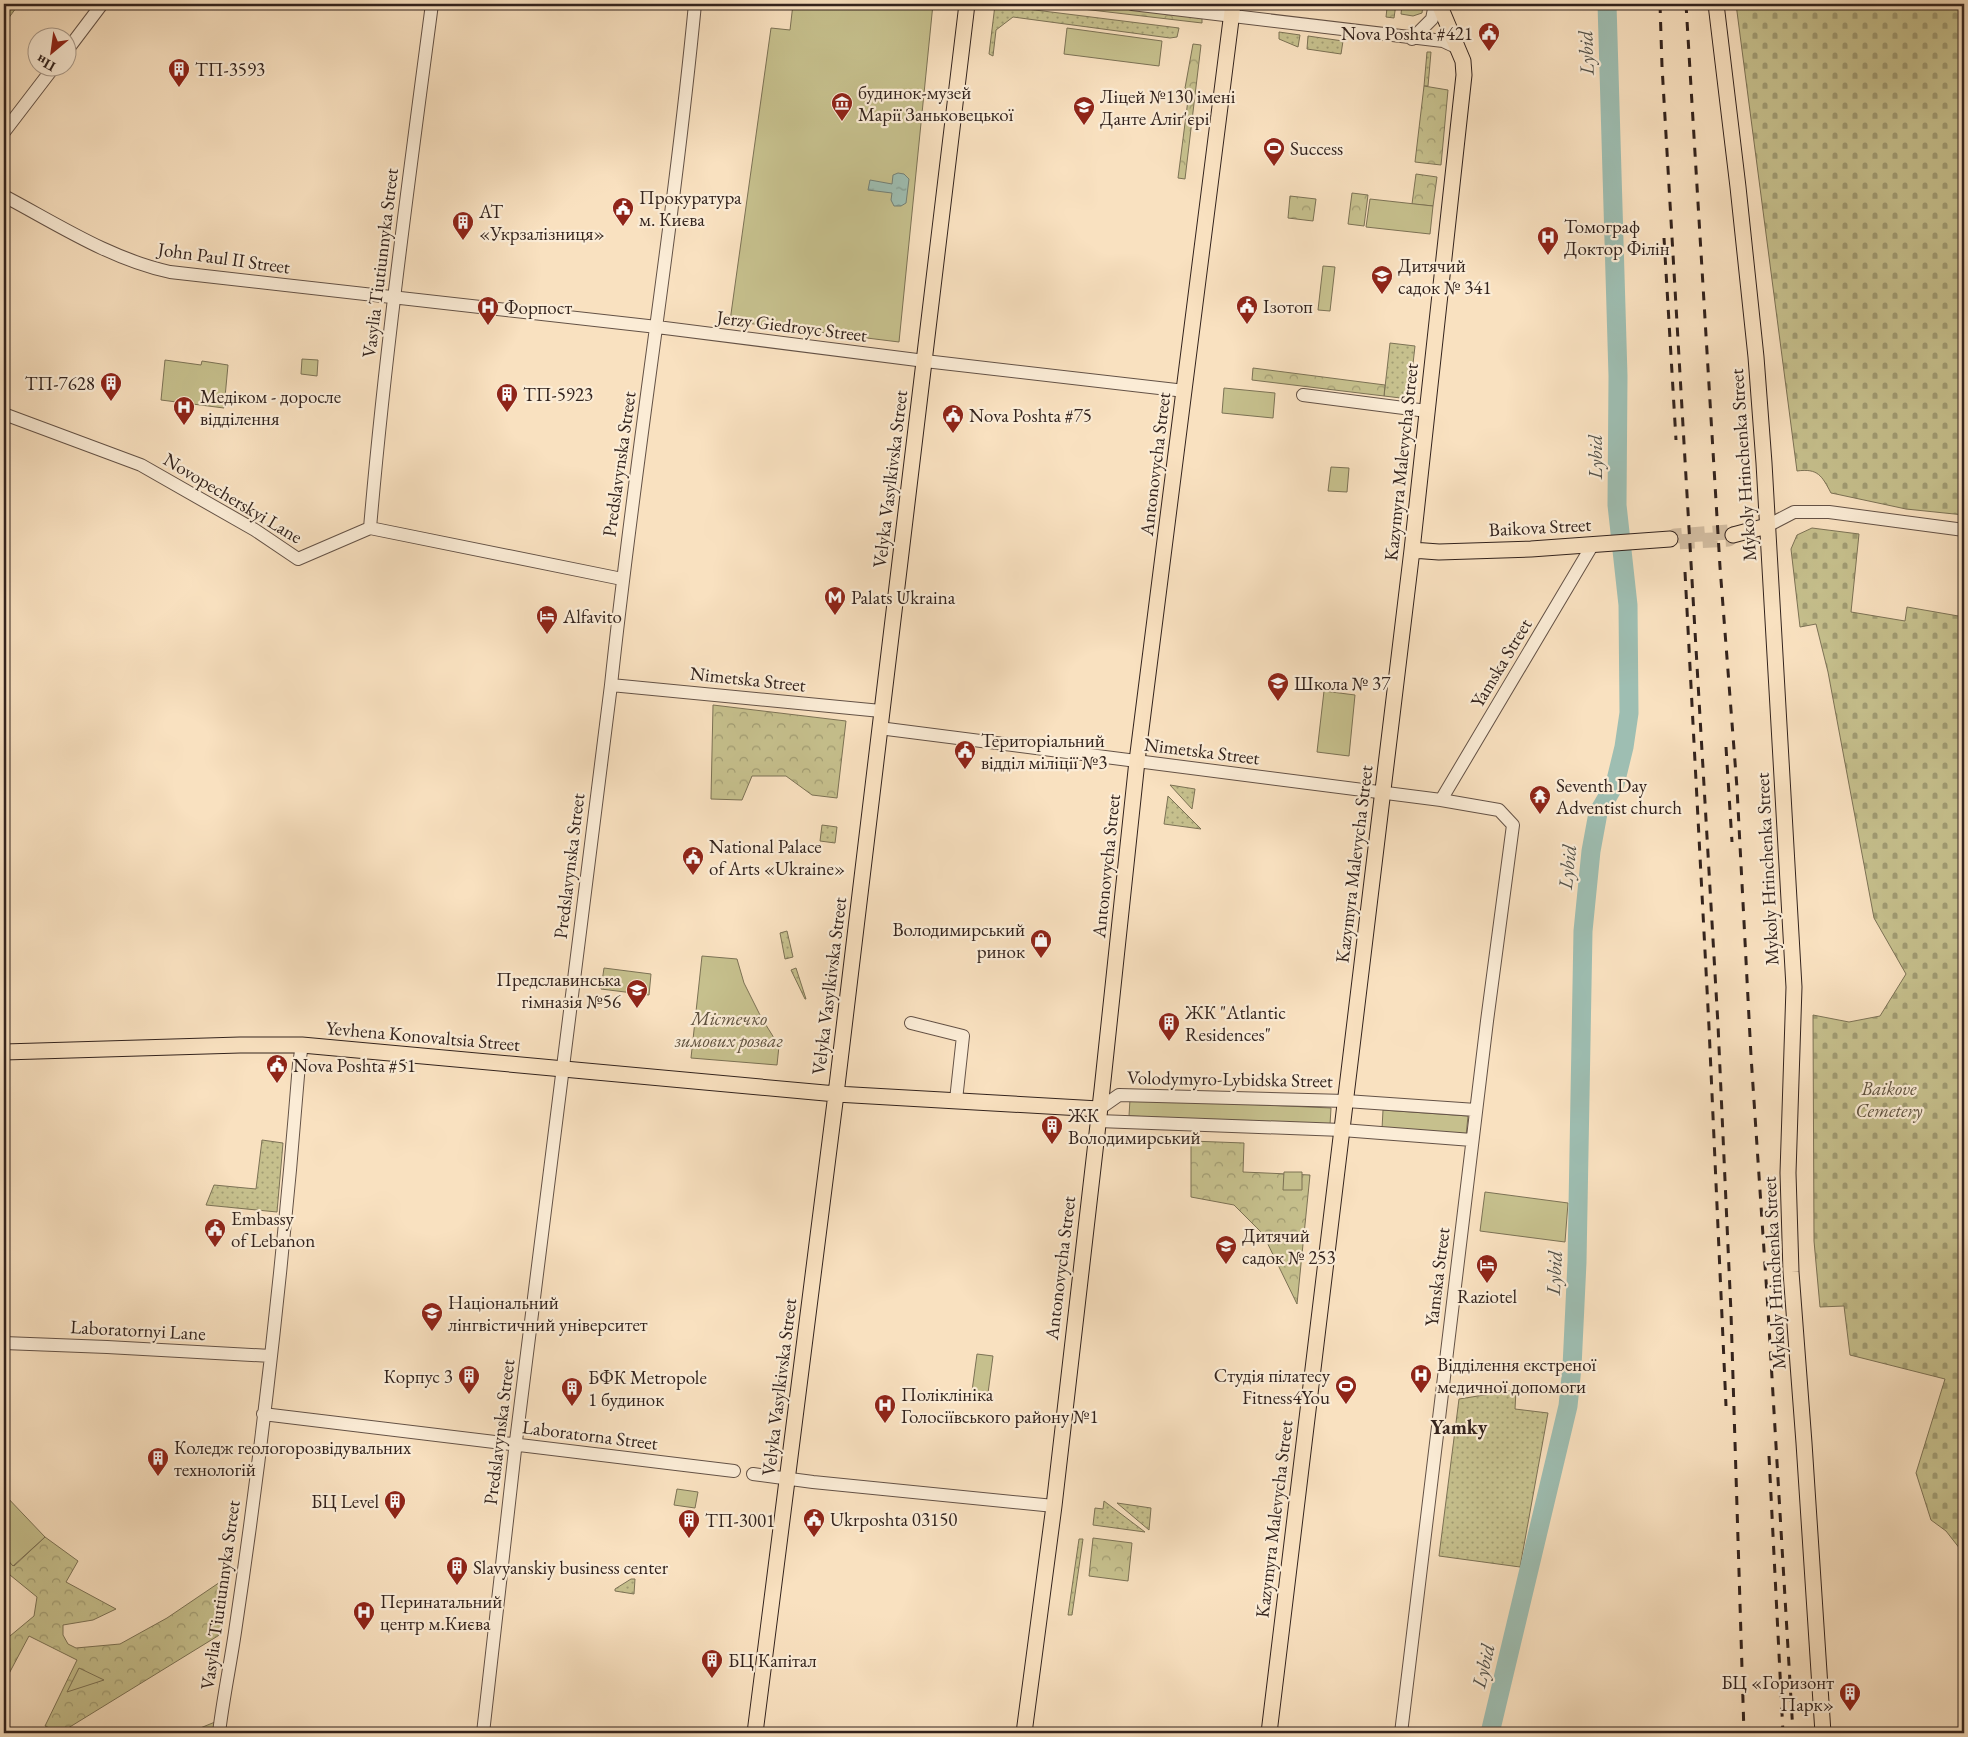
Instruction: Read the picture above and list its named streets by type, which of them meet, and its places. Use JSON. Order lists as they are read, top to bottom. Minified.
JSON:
{"streets":{"main road":["Kazymyra Malevycha Street","Antonovycha Street","Mykoly Hrinchenka Street","Velyka Vasylkivska Street","Baikova Street","Yevhena Konovaltsia Street"],"street":["John Paul II Street","Vasylia Tiutiunnyka Street","Jerzy Giedroyc Street","Predslavynska Street","Novopecherskyi Lane","Yamska Street","Nimetska Street","Volodymyro-Lybidska Street","Laboratornyi Lane","Laboratorna Street"]},"crossings":[["John Paul II Street","Vasylia Tiutiunnyka Street"],["John Paul II Street","Jerzy Giedroyc Street"],["Vasylia Tiutiunnyka Street","Jerzy Giedroyc Street"],["Vasylia Tiutiunnyka Street","Novopecherskyi Lane"],["Vasylia Tiutiunnyka Street","Yevhena Konovaltsia Street"],["Vasylia Tiutiunnyka Street","Laboratornyi Lane"],["Vasylia Tiutiunnyka Street","Laboratorna Street"],["Jerzy Giedroyc Street","Predslavynska Street"],["Jerzy Giedroyc Street","Antonovycha Street"],["Jerzy Giedroyc Street","Velyka Vasylkivska Street"],["Kazymyra Malevycha Street","Baikova Street"],["Kazymyra Malevycha Street","Nimetska Street"],["Kazymyra Malevycha Street","Volodymyro-Lybidska Street"],["Predslavynska Street","Nimetska Street"],["Predslavynska Street","Yevhena Konovaltsia Street"],["Predslavynska Street","Laboratorna Street"],["Antonovycha Street","Nimetska Street"],["Antonovycha Street","Volodymyro-Lybidska Street"],["Velyka Vasylkivska Street","Nimetska Street"],["Velyka Vasylkivska Street","Yevhena Konovaltsia Street"],["Baikova Street","Yamska Street"],["Yamska Street","Nimetska Street"],["Yamska Street","Volodymyro-Lybidska Street"]],"districts":["Yamky"],"water":["Lybid"],"parks":["Містечко зимових розваг","Baikove Cemetery"],"places":{"public building":["Nova Poshta #421","Прокуратура м. Києва","Ізотоп","Nova Poshta #75","Територіальний відділ міліції №3","National Palace of Arts «Ukraine»","Nova Poshta #51","Embassy of Lebanon","Ukrposhta 03150"],"building":["ТП-3593","АТ «Укрзалізниця»","ТП-7628","ТП-5923","ЖК \"Atlantic Residences\"","ЖК Володимирський","Корпус 3","БФК Metropole 1 будинок","Коледж геологорозвідувальних технологій","БЦ Level","ТП-3001","Slavyanskiy business center","БЦ Капітал","БЦ «Горизонт Парк»"],"museum":["будинок-музей Марії Заньковецької"],"school or university":["Ліцей №130 імені Данте Аліґ'єрі","Дитячий садок № 341","Школа № 37","Предславинська гімназія №56","Дитячий садок № 253","Національний лінгвістичний університет"],"sports":["Success","Студія пілатесу Fitness4You"],"hospital":["Томограф Доктор Філін","Форпост","Медіком - доросле відділення","Відділення екстреної медичної допомоги","Поліклініка Голосіївського району №1","Перинатальний центр м.Києва"],"metro station":["Palats Ukraina"],"hotel":["Alfavito","Raziotel"],"temple":["Seventh Day Adventist church"],"shop":["Володимирський ринок"]},"north":"bottom left"}
